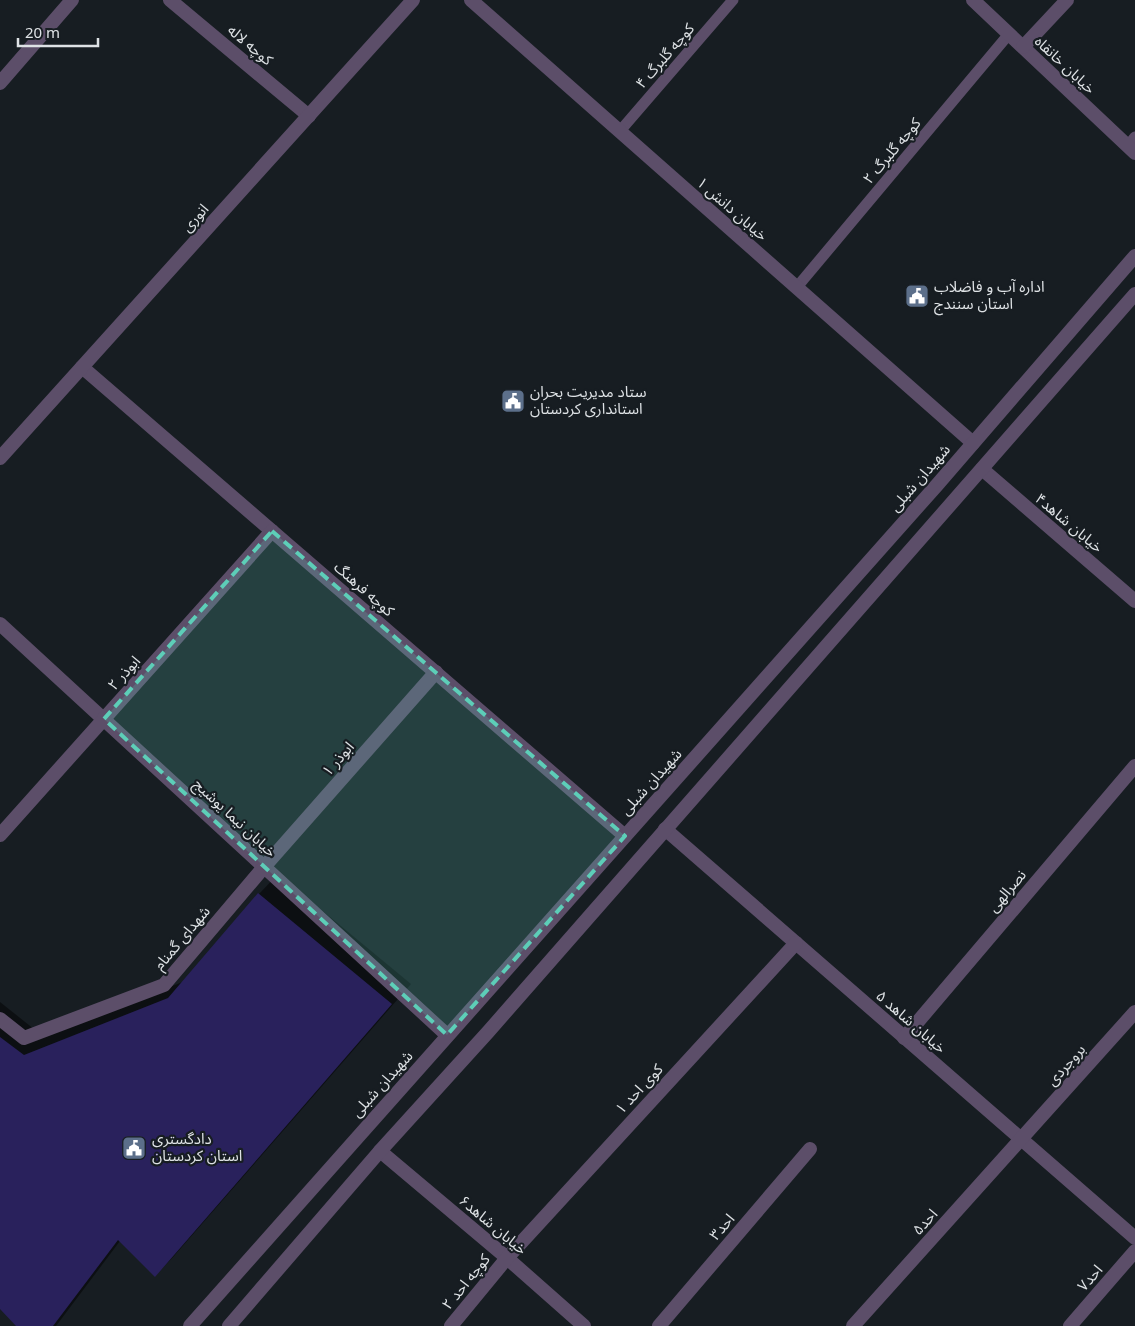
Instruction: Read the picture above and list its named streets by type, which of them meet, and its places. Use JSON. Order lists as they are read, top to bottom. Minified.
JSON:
{"streets":{"street":["کوچه لاله","خیابان خانقاه","خیابان دانش ۱","انوری","شهیدان شبلی","خیابان شاهد۴","کوچه فرهنگ","ابوذر ۲","ابوذر ۱","خیابان نیما یوشیج","نصرالهی","شهدای گمنام","خیابان شاهد ۵","بروجردی","کوی احد ۱","احد۵","خیابان شاهد۶","احد۳","احد۷","کوچه احد ۲"],"lane":["کوچه گلبرگ ۴","کوچه گلبرگ ۲"]},"crossings":[["کوچه لاله","انوری"],["کوچه گلبرگ ۴","خیابان دانش ۱"],["خیابان خانقاه","کوچه گلبرگ ۲"],["کوچه گلبرگ ۲","خیابان دانش ۱"],["خیابان دانش ۱","شهیدان شبلی"],["انوری","کوچه فرهنگ"],["شهیدان شبلی","کوچه فرهنگ"],["شهیدان شبلی","خیابان نیما یوشیج"],["کوچه فرهنگ","ابوذر ۲"],["کوچه فرهنگ","ابوذر ۱"],["ابوذر ۲","خیابان نیما یوشیج"],["ابوذر ۱","خیابان نیما یوشیج"],["ابوذر ۱","شهدای گمنام"],["خیابان نیما یوشیج","شهدای گمنام"],["نصرالهی","خیابان شاهد ۵"],["خیابان شاهد ۵","بروجردی"],["خیابان شاهد ۵","کوی احد ۱"],["خیابان شاهد ۵","احد۵"],["بروجردی","احد۵"],["کوی احد ۱","خیابان شاهد۶"],["کوی احد ۱","کوچه احد ۲"],["خیابان شاهد۶","کوچه احد ۲"]],"places":{"public building":["اداره آب و فاضلاب استان سنندج","ستاد مدیریت بحران استانداری کردستان","دادگستری استان کردستان"]},"scale_bar":"20 m"}
